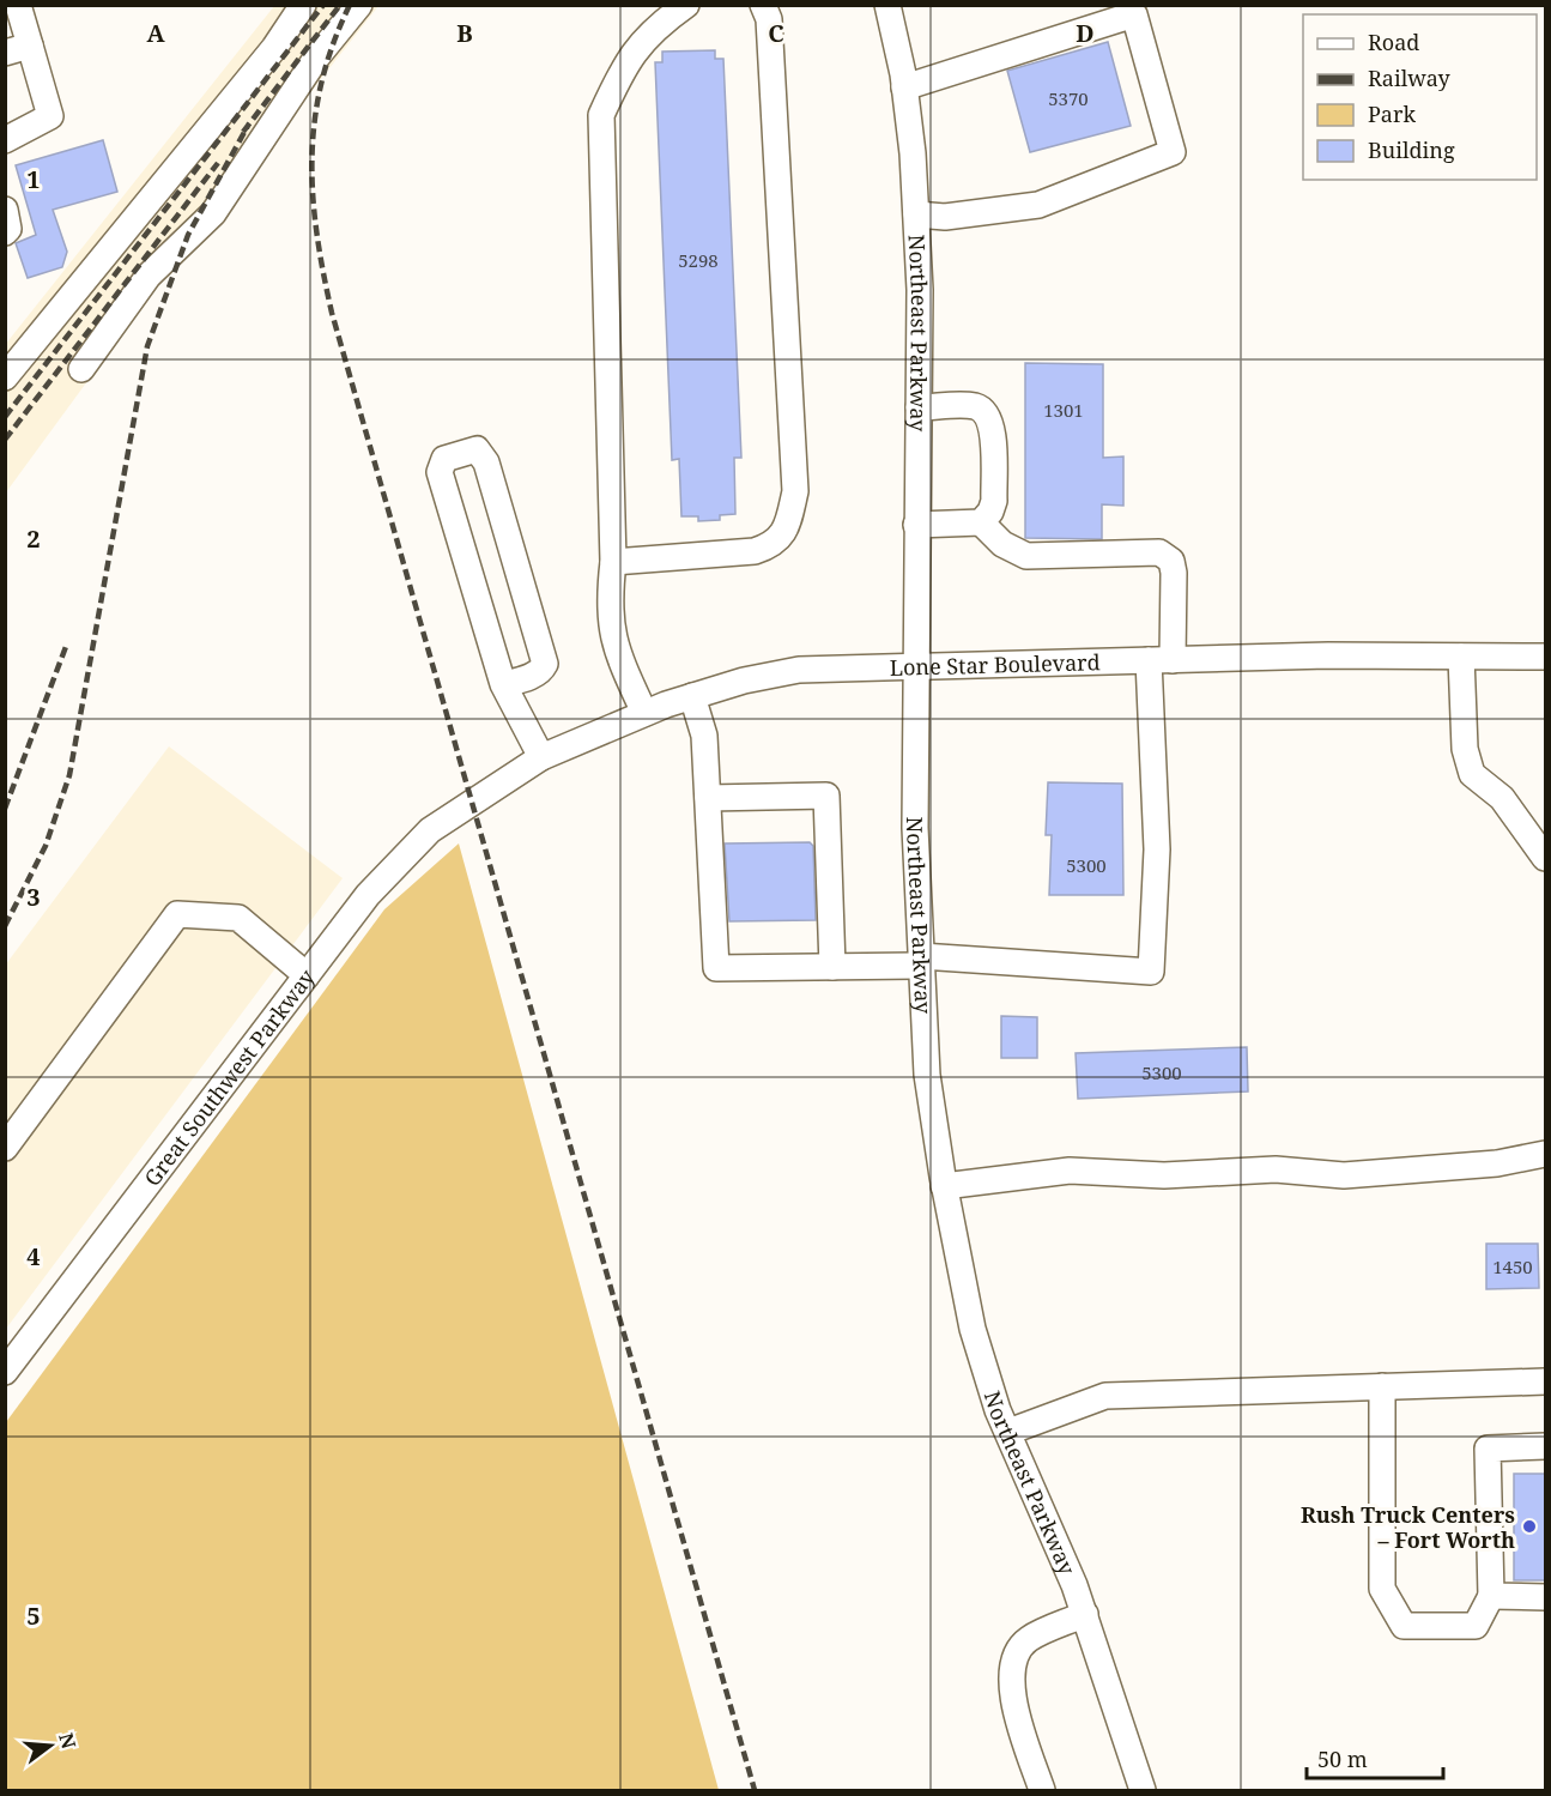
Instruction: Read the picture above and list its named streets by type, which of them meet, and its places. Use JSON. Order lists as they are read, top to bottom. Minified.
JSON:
{"streets":{"street":["Northeast Parkway","Lone Star Boulevard","Great Southwest Parkway"]},"crossings":[["Northeast Parkway","Lone Star Boulevard"],["Lone Star Boulevard","Great Southwest Parkway"]],"places":["Rush Truck Centers – Fort Worth"],"house_numbers":["5370","5298","1301","5300","5300","1450"],"legend":["Road","Railway","Park","Building"],"scale_bar":"50 m","north":"right","grid":{"columns":["A","B","C","D"],"rows":["1","2","3","4","5"]}}
